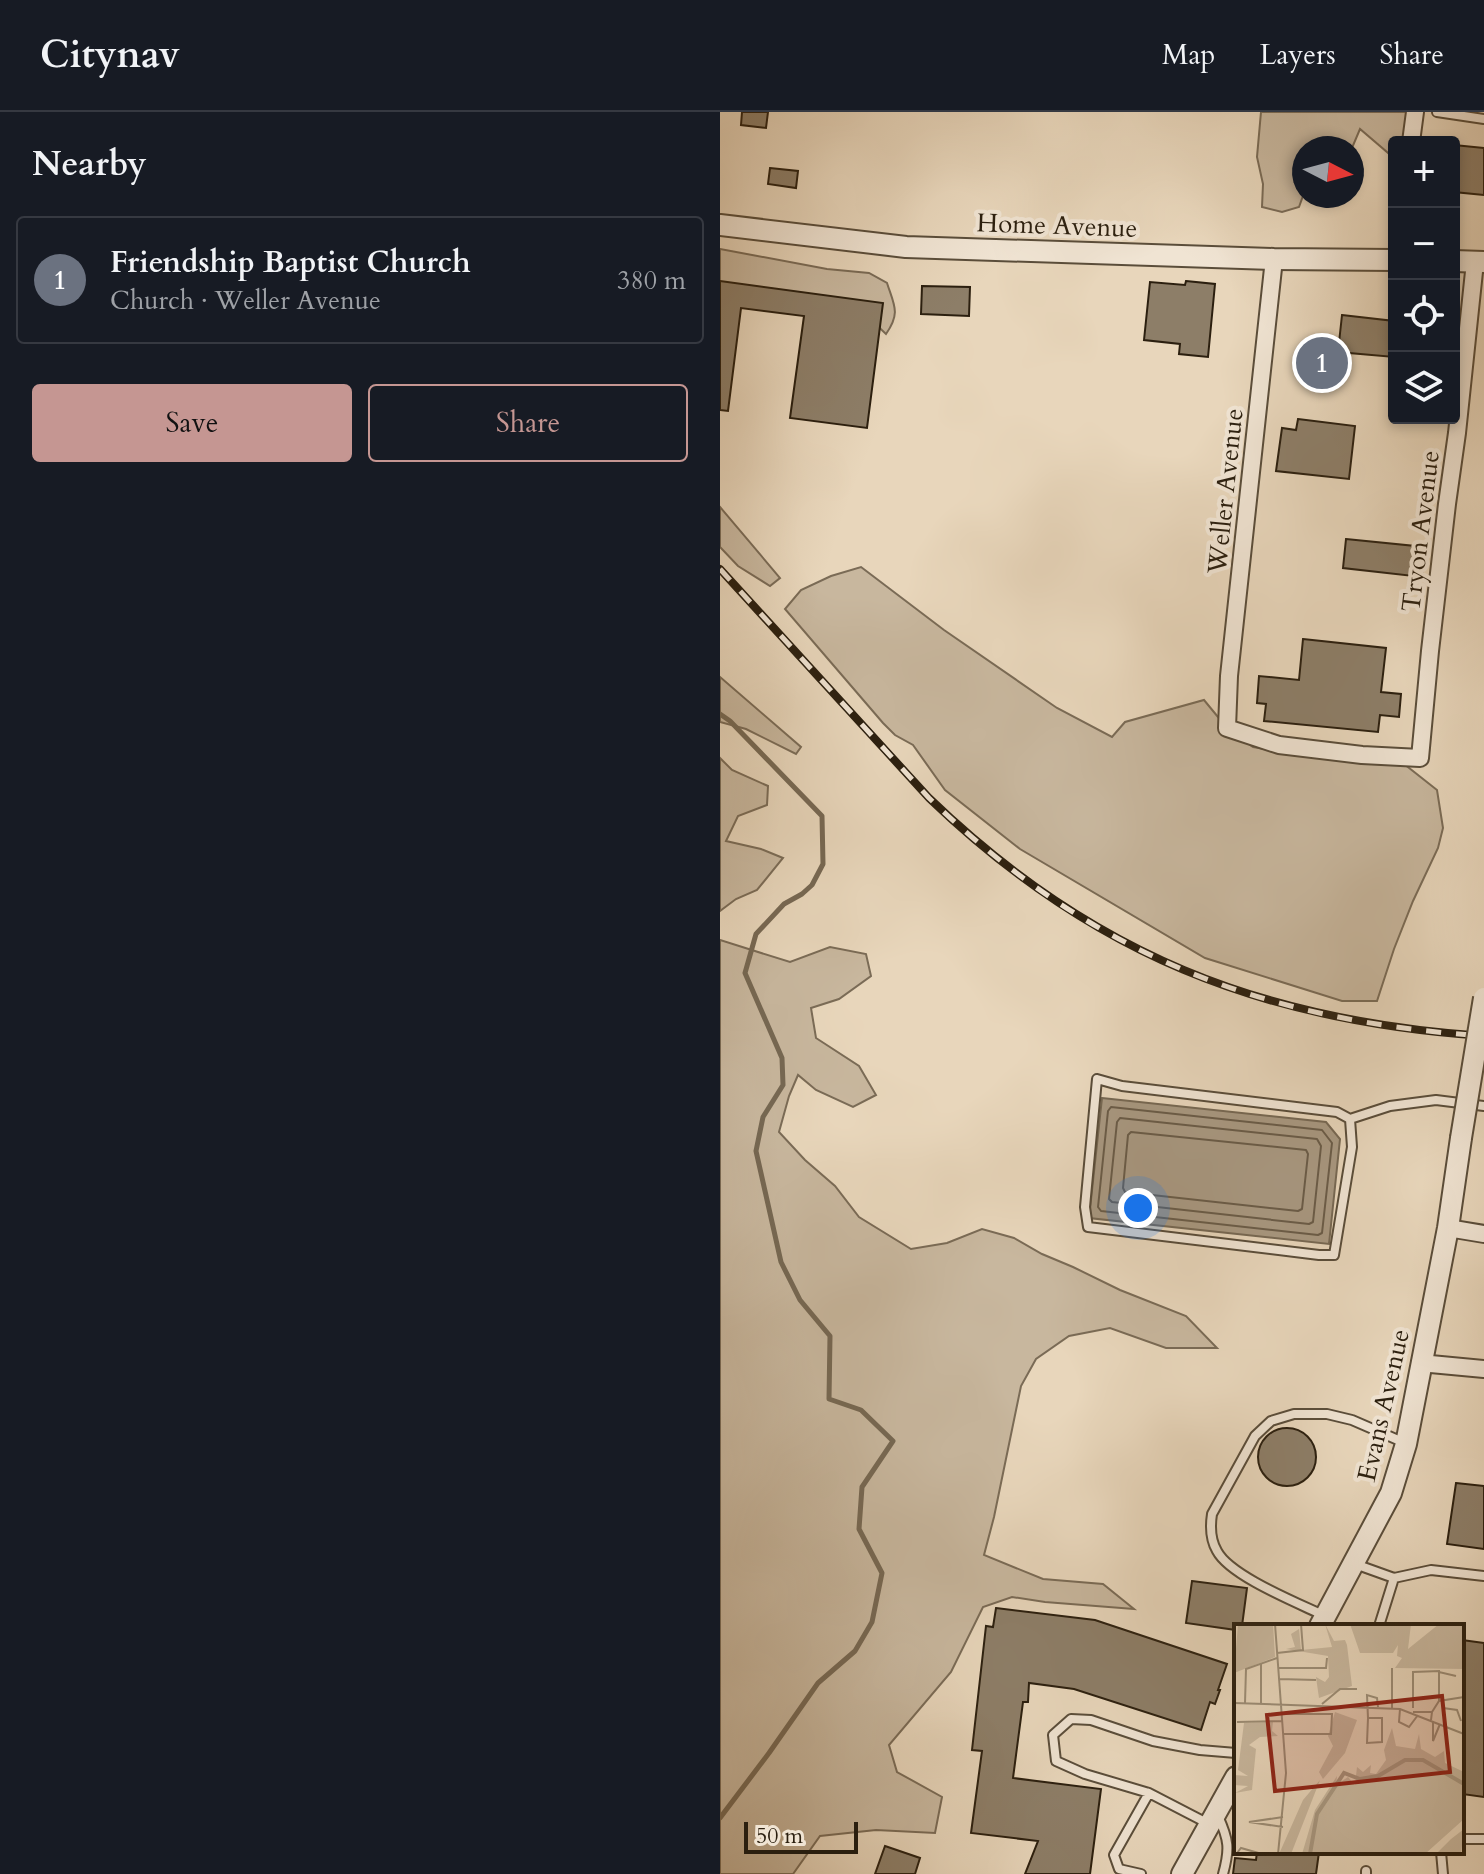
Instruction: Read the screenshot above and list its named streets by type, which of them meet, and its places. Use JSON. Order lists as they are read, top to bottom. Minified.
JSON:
{"streets":{"street":["Home Avenue","Weller Avenue","Tryon Avenue","Evans Avenue"]},"crossings":[["Home Avenue","Weller Avenue"],["Weller Avenue","Tryon Avenue"]],"scale_bar":"50 m","north":"right","page":{"header":"Citynav","nav":["Map","Layers","Share"],"heading":"Nearby","map_buttons":["+","−"],"list":[{"mark":"1","name":"Friendship Baptist Church","note":"Church · Weller Avenue","value":"380 m"}],"pins":"1","buttons":["Save","Share"],"scale":"50 m"}}
